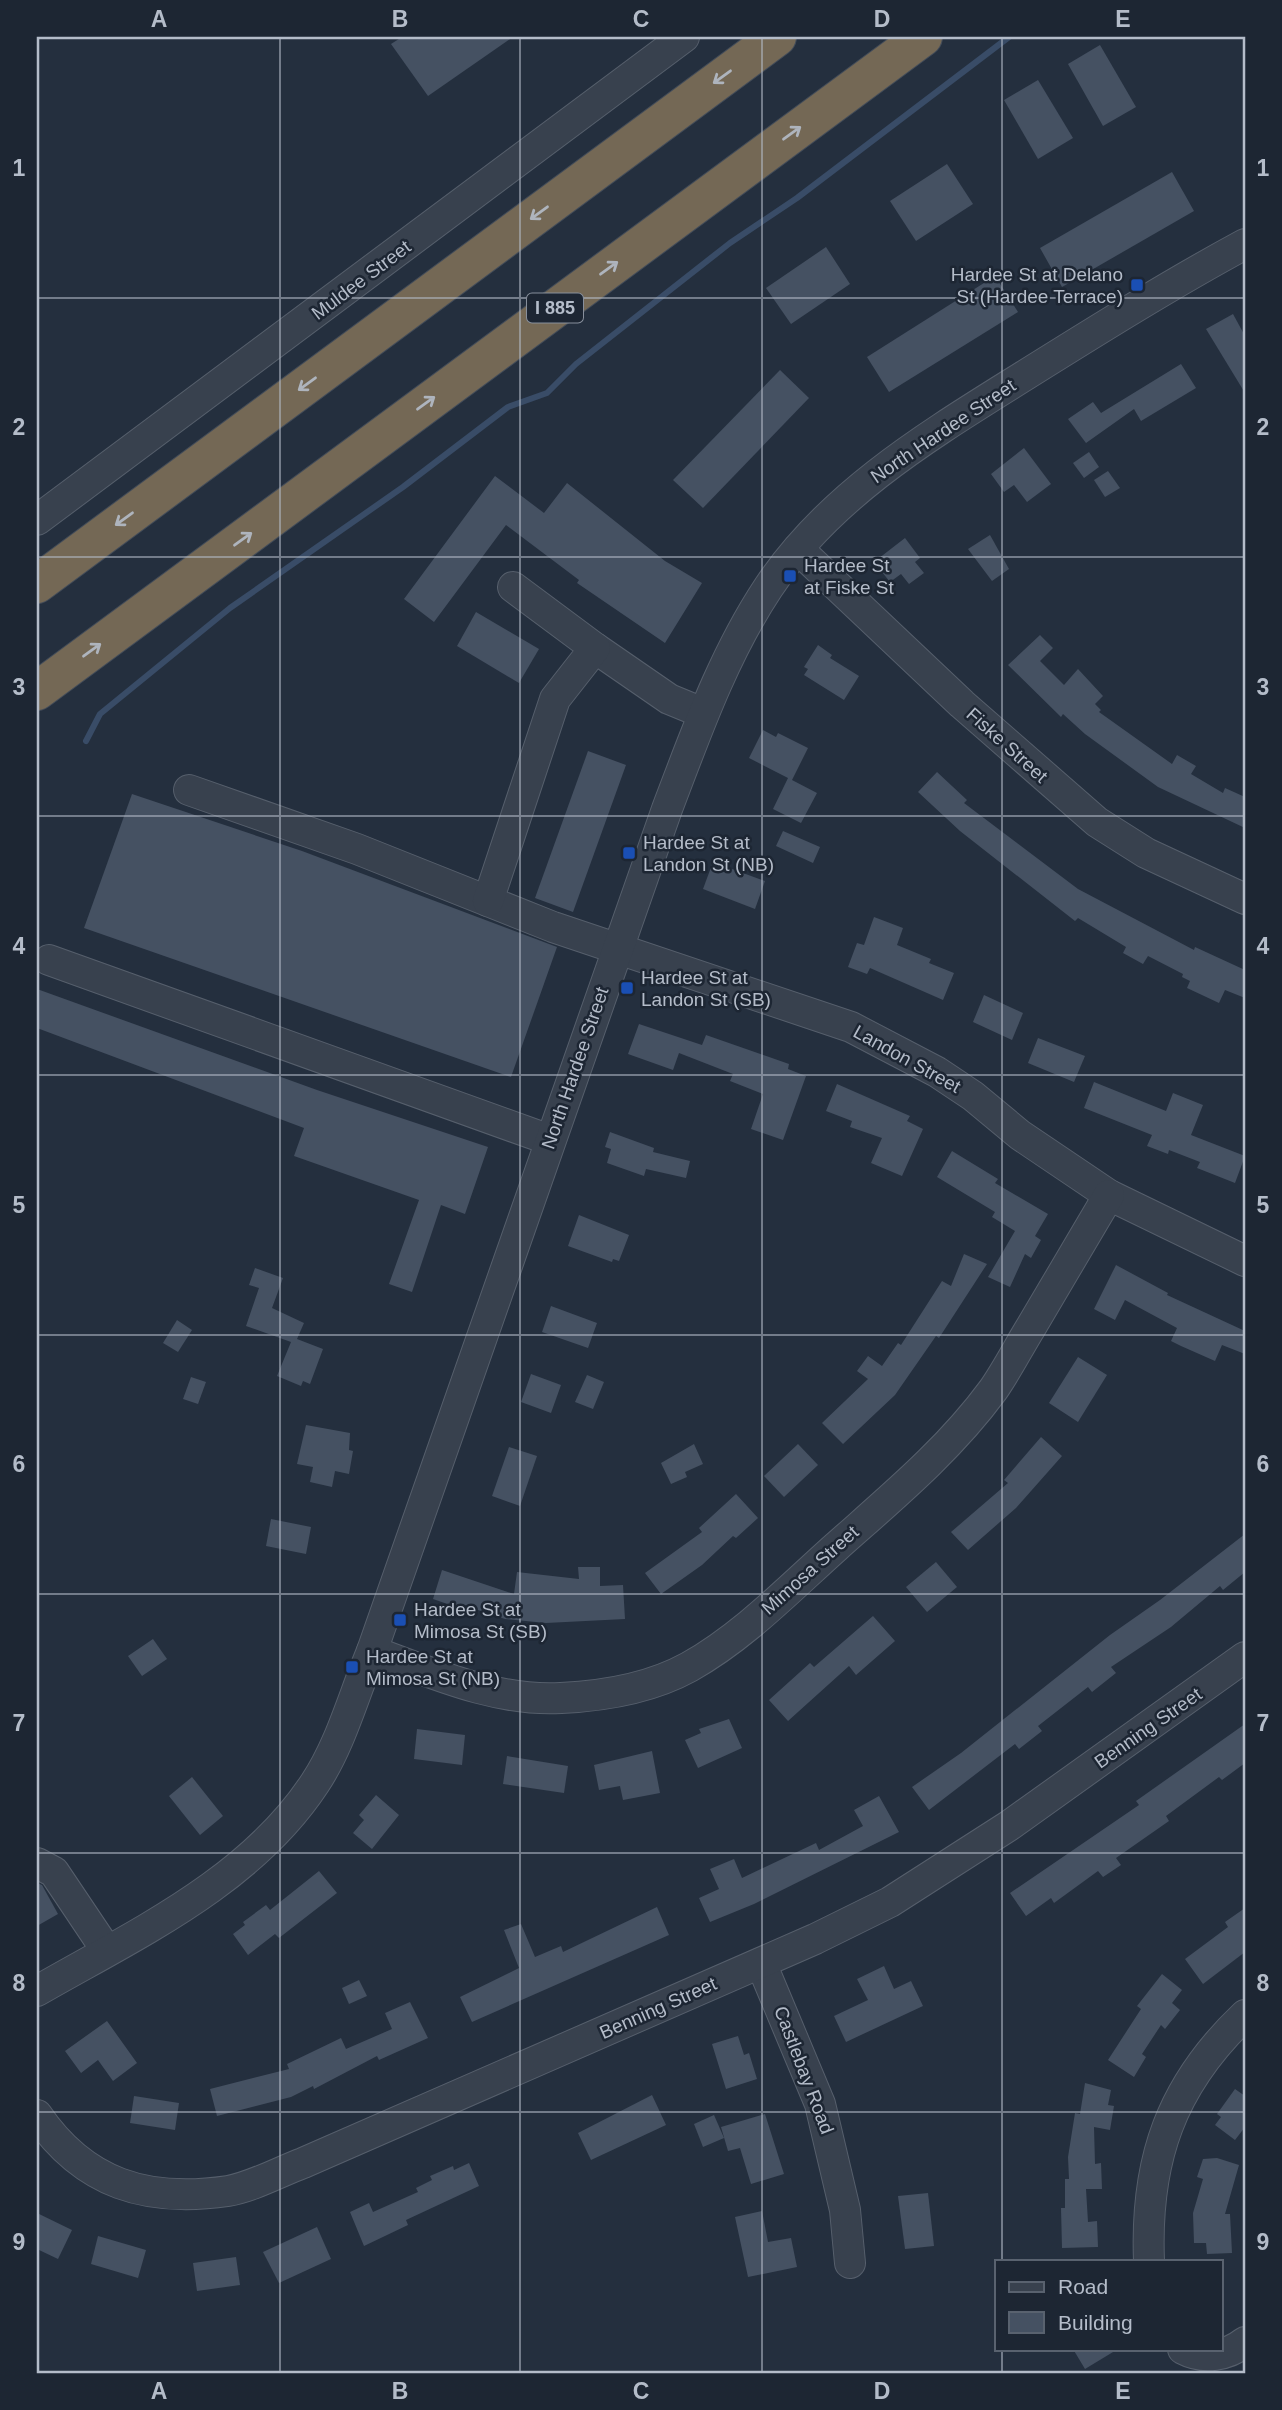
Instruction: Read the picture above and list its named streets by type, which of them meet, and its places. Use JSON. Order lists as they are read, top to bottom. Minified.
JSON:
{"streets":{"highway":["I 885"],"street":["Muldee Street","North Hardee Street","Fiske Street","Landon Street","Mimosa Street","Benning Street","Castlebay Road"]},"crossings":[["North Hardee Street","Fiske Street"],["North Hardee Street","Landon Street"],["North Hardee Street","Mimosa Street"],["Landon Street","Mimosa Street"],["Benning Street","Castlebay Road"]],"places":{"transit":["Hardee St at Delano St (Hardee Terrace)","Hardee St at Fiske St","Hardee St at Landon St (NB)","Hardee St at Landon St (SB)","Hardee St at Mimosa St (SB)","Hardee St at Mimosa St (NB)"]},"legend":["Road","Building"],"grid":{"columns":["A","B","C","D","E"],"rows":["1","2","3","4","5","6","7","8","9"]}}
